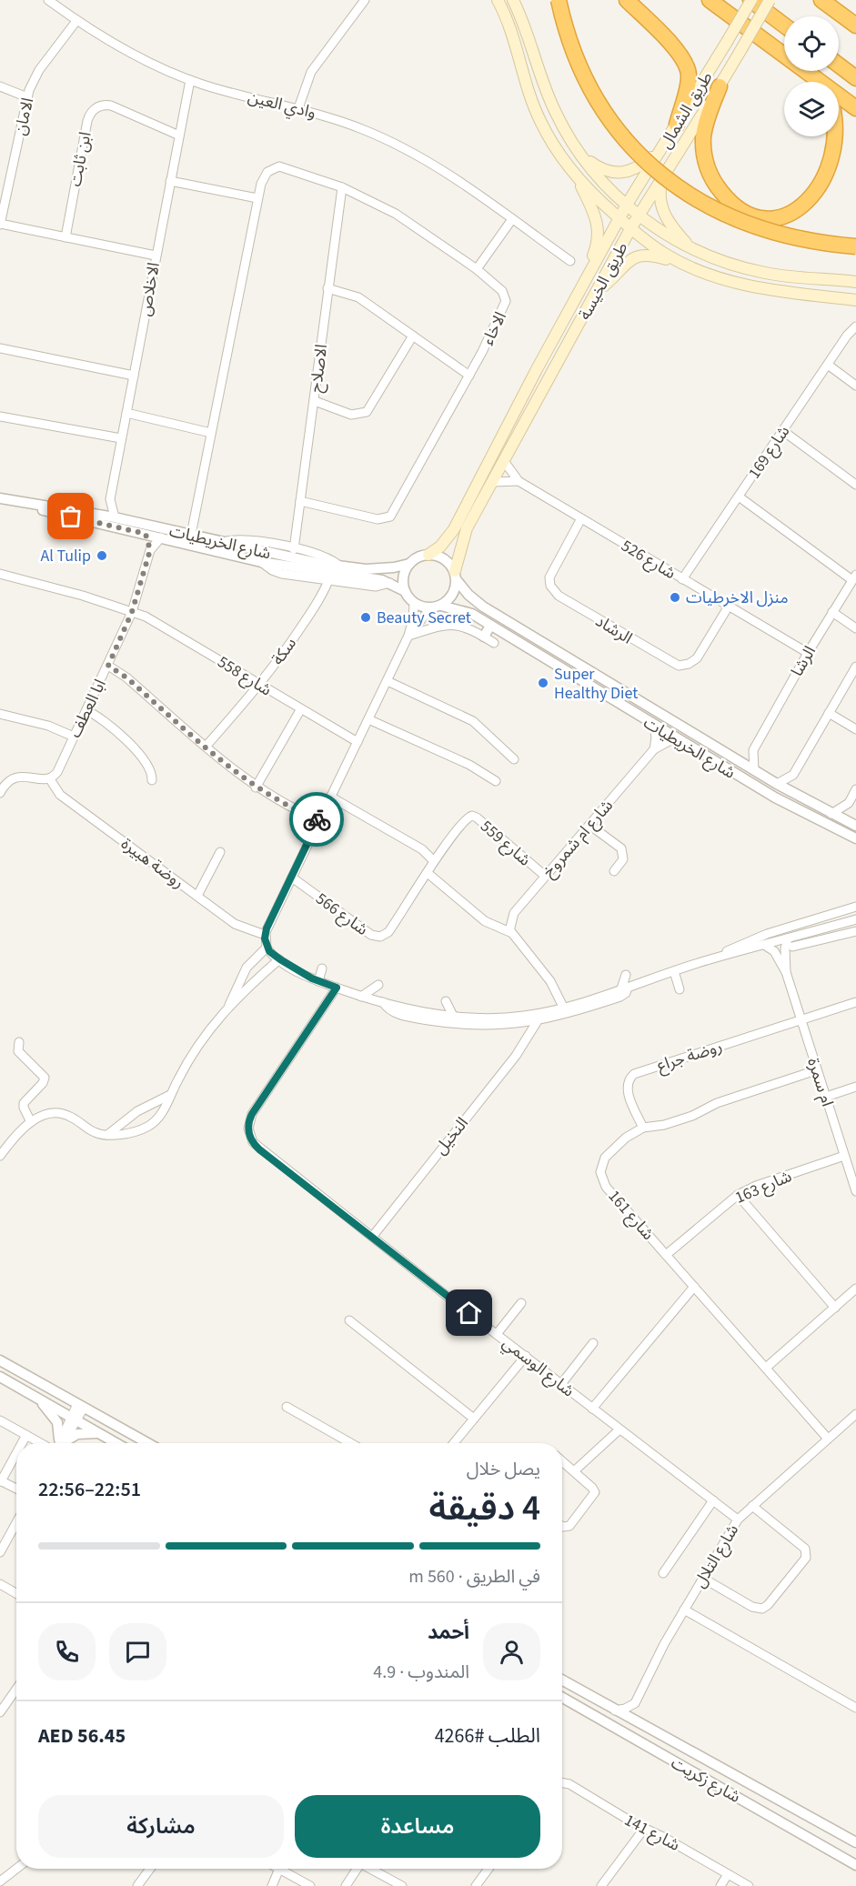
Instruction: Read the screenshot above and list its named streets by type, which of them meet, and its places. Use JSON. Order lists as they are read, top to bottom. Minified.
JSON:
{"streets":{"highway":["طريق الشمال"],"main road":["طريق الخيسة"],"street":["وادي العين","الامان","ابن ثابت","الاخلاص","الاخاء","الاصلاح","شارع 169","شارع الخريطيات","شارع 526","الرشاد","سكة","الرشا","شارع 558","ابا العطف","شارع ام شمروخ","شارع 559","روضة هبيرة","شارع 566","روضة جراع","ام سمرة","النخيل","شارع 163","شارع 161","شارع الوسمي","شارع التلال","شارع زكريت","شارع 141"]},"crossings":[["وادي العين","الامان"],["وادي العين","الاخلاص"],["طريق الشمال","طريق الخيسة"],["ابن ثابت","الاخلاص"],["طريق الخيسة","شارع الخريطيات"],["طريق الخيسة","شارع 526"],["الاخلاص","شارع الخريطيات"],["الاخاء","الاصلاح"],["الاخاء","شارع الخريطيات"],["شارع 169","شارع 526"],["شارع الخريطيات","سكة"],["شارع الخريطيات","شارع ام شمروخ"],["شارع 526","الرشاد"],["شارع 526","الرشا"],["سكة","شارع 558"],["شارع 558","ابا العطف"],["ابا العطف","روضة هبيرة"],["شارع ام شمروخ","شارع 559"],["شارع 559","شارع 566"],["روضة جراع","ام سمرة"],["روضة جراع","شارع 161"],["ام سمرة","شارع 163"],["ام سمرة","شارع 161"],["النخيل","شارع الوسمي"],["شارع 163","شارع 161"],["شارع الوسمي","شارع التلال"]],"places":["Al Tulip","منزل الاخرطيات","Beauty Secret","Super Healthy Diet"],"page":{"heading":["4 دقيقة","يصل خلال","22:51–22:56"],"panel":["أحمد","المندوب · 4.9","الطلب #4266","AED 56.45"],"bar":"في الطريق · 560 m","buttons":["مساعدة","مشاركة"]}}
